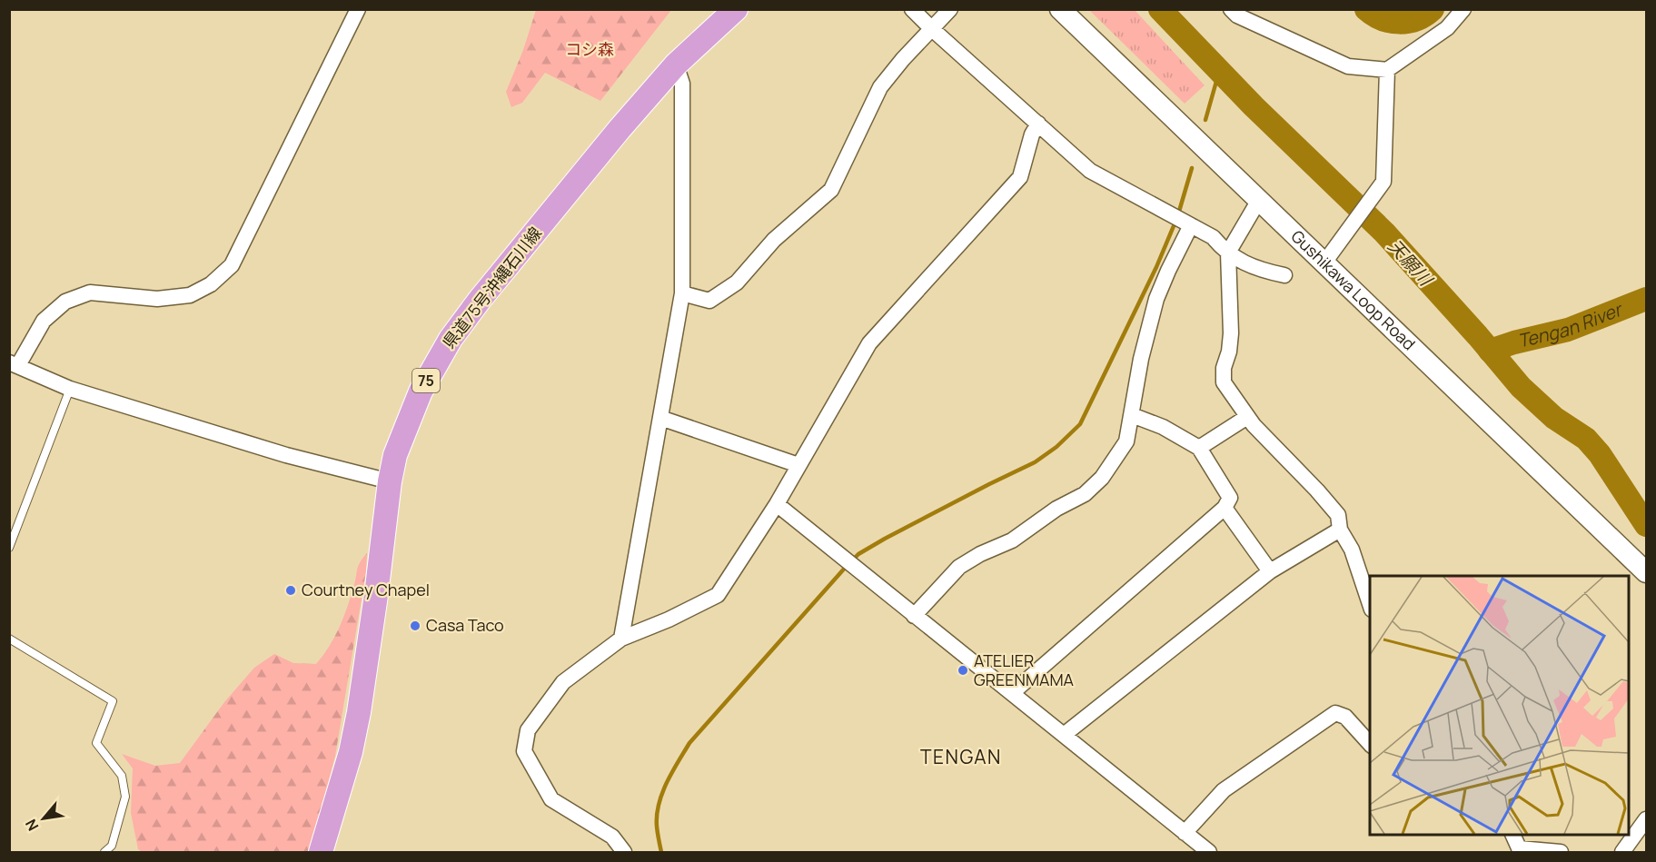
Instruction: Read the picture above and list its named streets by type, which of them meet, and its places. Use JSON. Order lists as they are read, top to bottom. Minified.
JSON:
{"streets":{"main road":["県道75号沖縄石川線","Gushikawa Loop Road","75"]},"districts":["TENGAN"],"water":["天願川","Tengan River"],"parks":["コシ森"],"places":["Courtney Chapel","Casa Taco","ATELIER GREENMAMA"],"north":"bottom left"}
